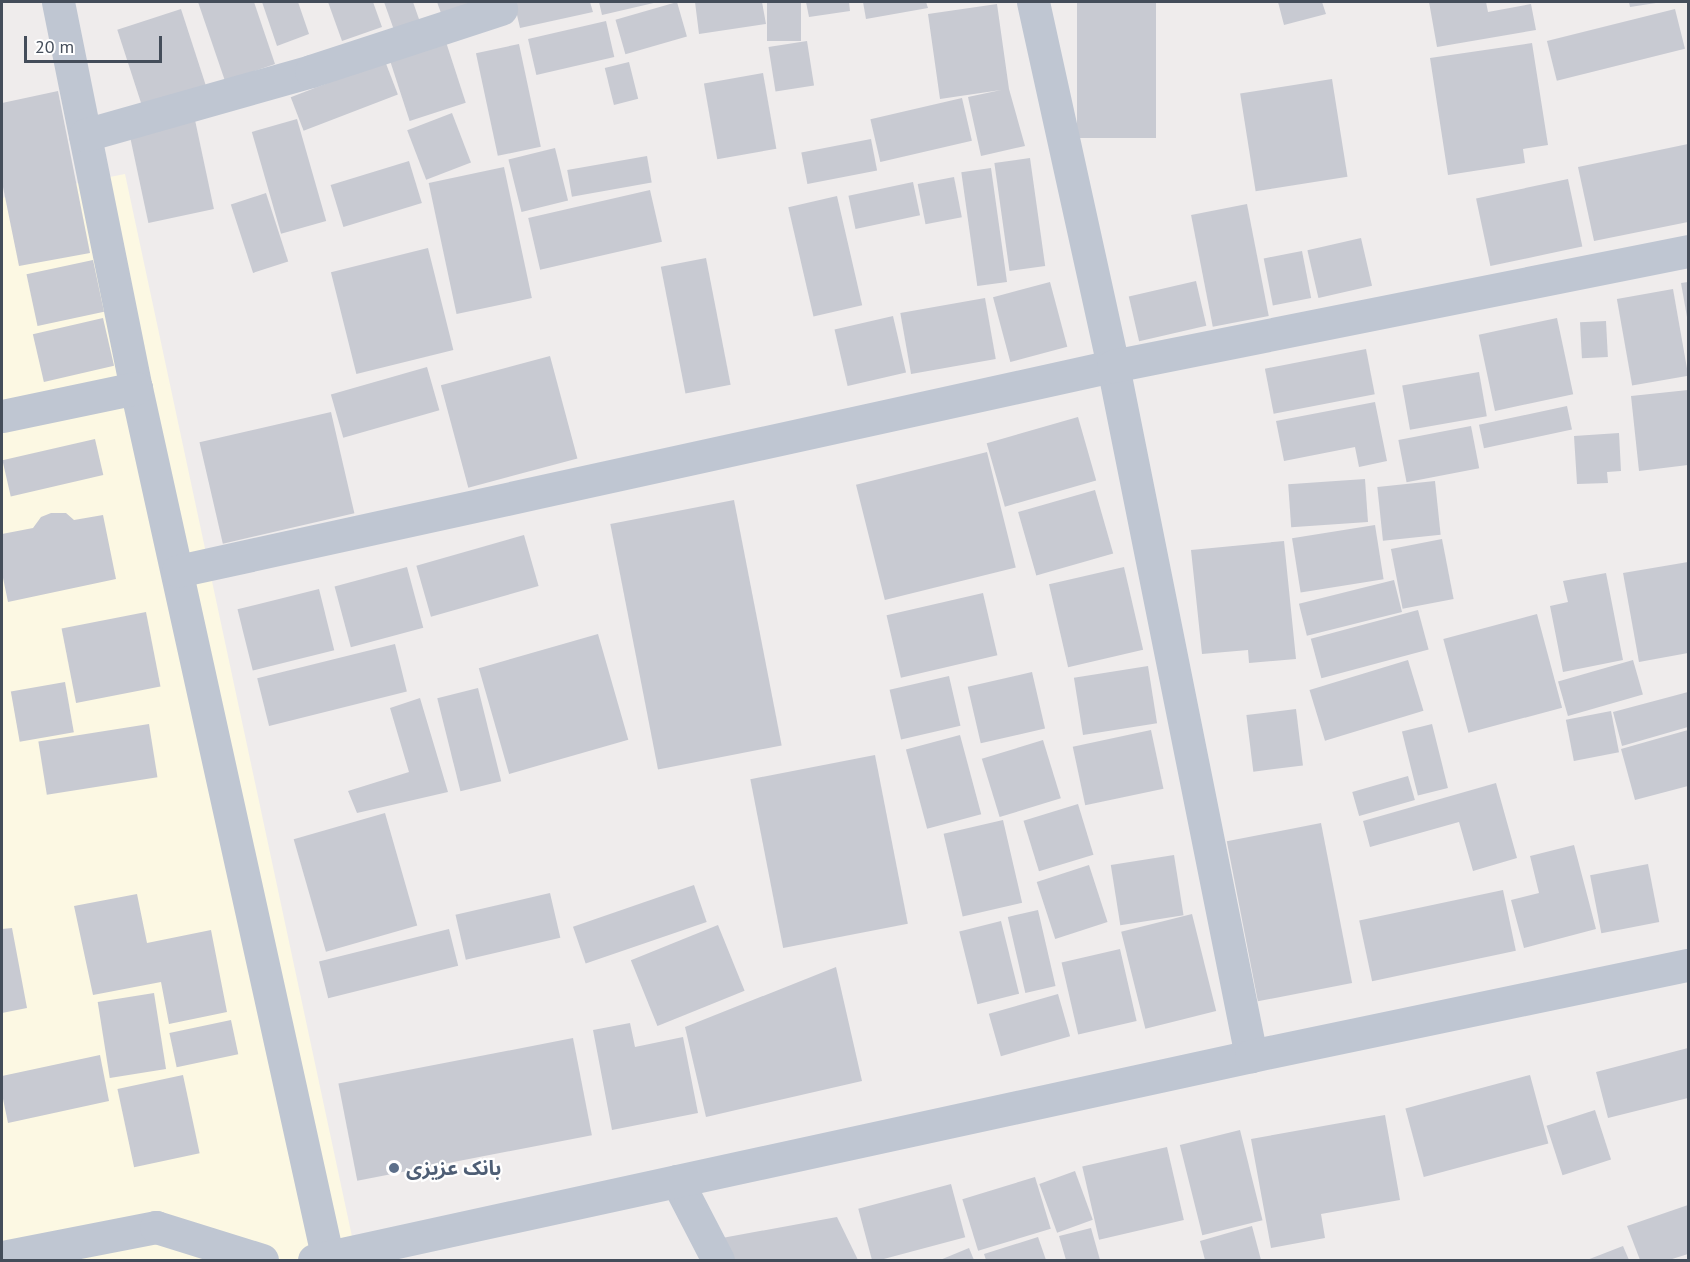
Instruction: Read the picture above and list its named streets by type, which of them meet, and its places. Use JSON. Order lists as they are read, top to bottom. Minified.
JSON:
{"places":["بانک عزیزی"],"scale_bar":"20 m"}
